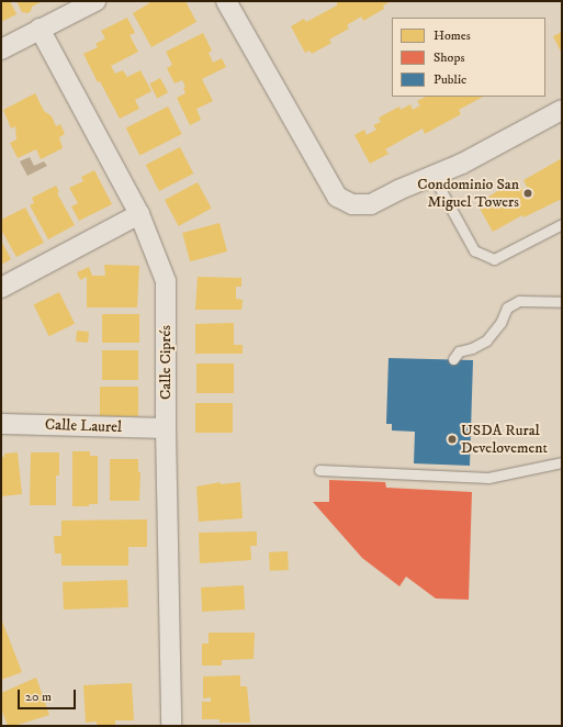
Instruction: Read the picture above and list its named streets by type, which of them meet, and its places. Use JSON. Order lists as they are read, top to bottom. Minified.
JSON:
{"streets":{"street":["Calle Ciprés","Calle Laurel"]},"crossings":[["Calle Ciprés","Calle Laurel"]],"places":["Condominio San Miguel Towers","USDA Rural Develovement"],"legend":["Homes","Shops","Public"],"scale_bar":"20 m"}
